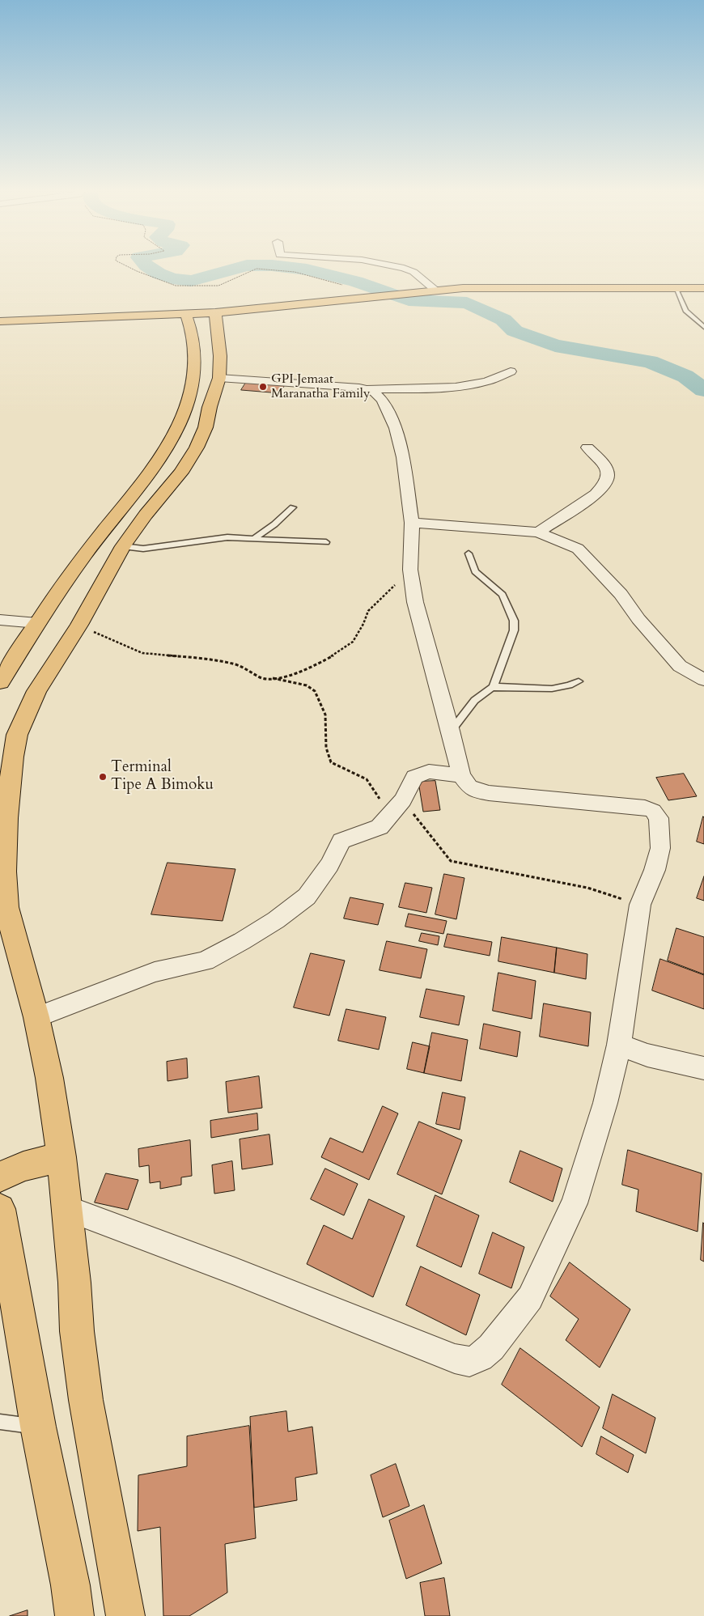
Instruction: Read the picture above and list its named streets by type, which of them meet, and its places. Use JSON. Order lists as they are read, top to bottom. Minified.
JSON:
{"places":["GPI Jemaat Maranatha Family","Terminal Tipe A Bimoku"]}
